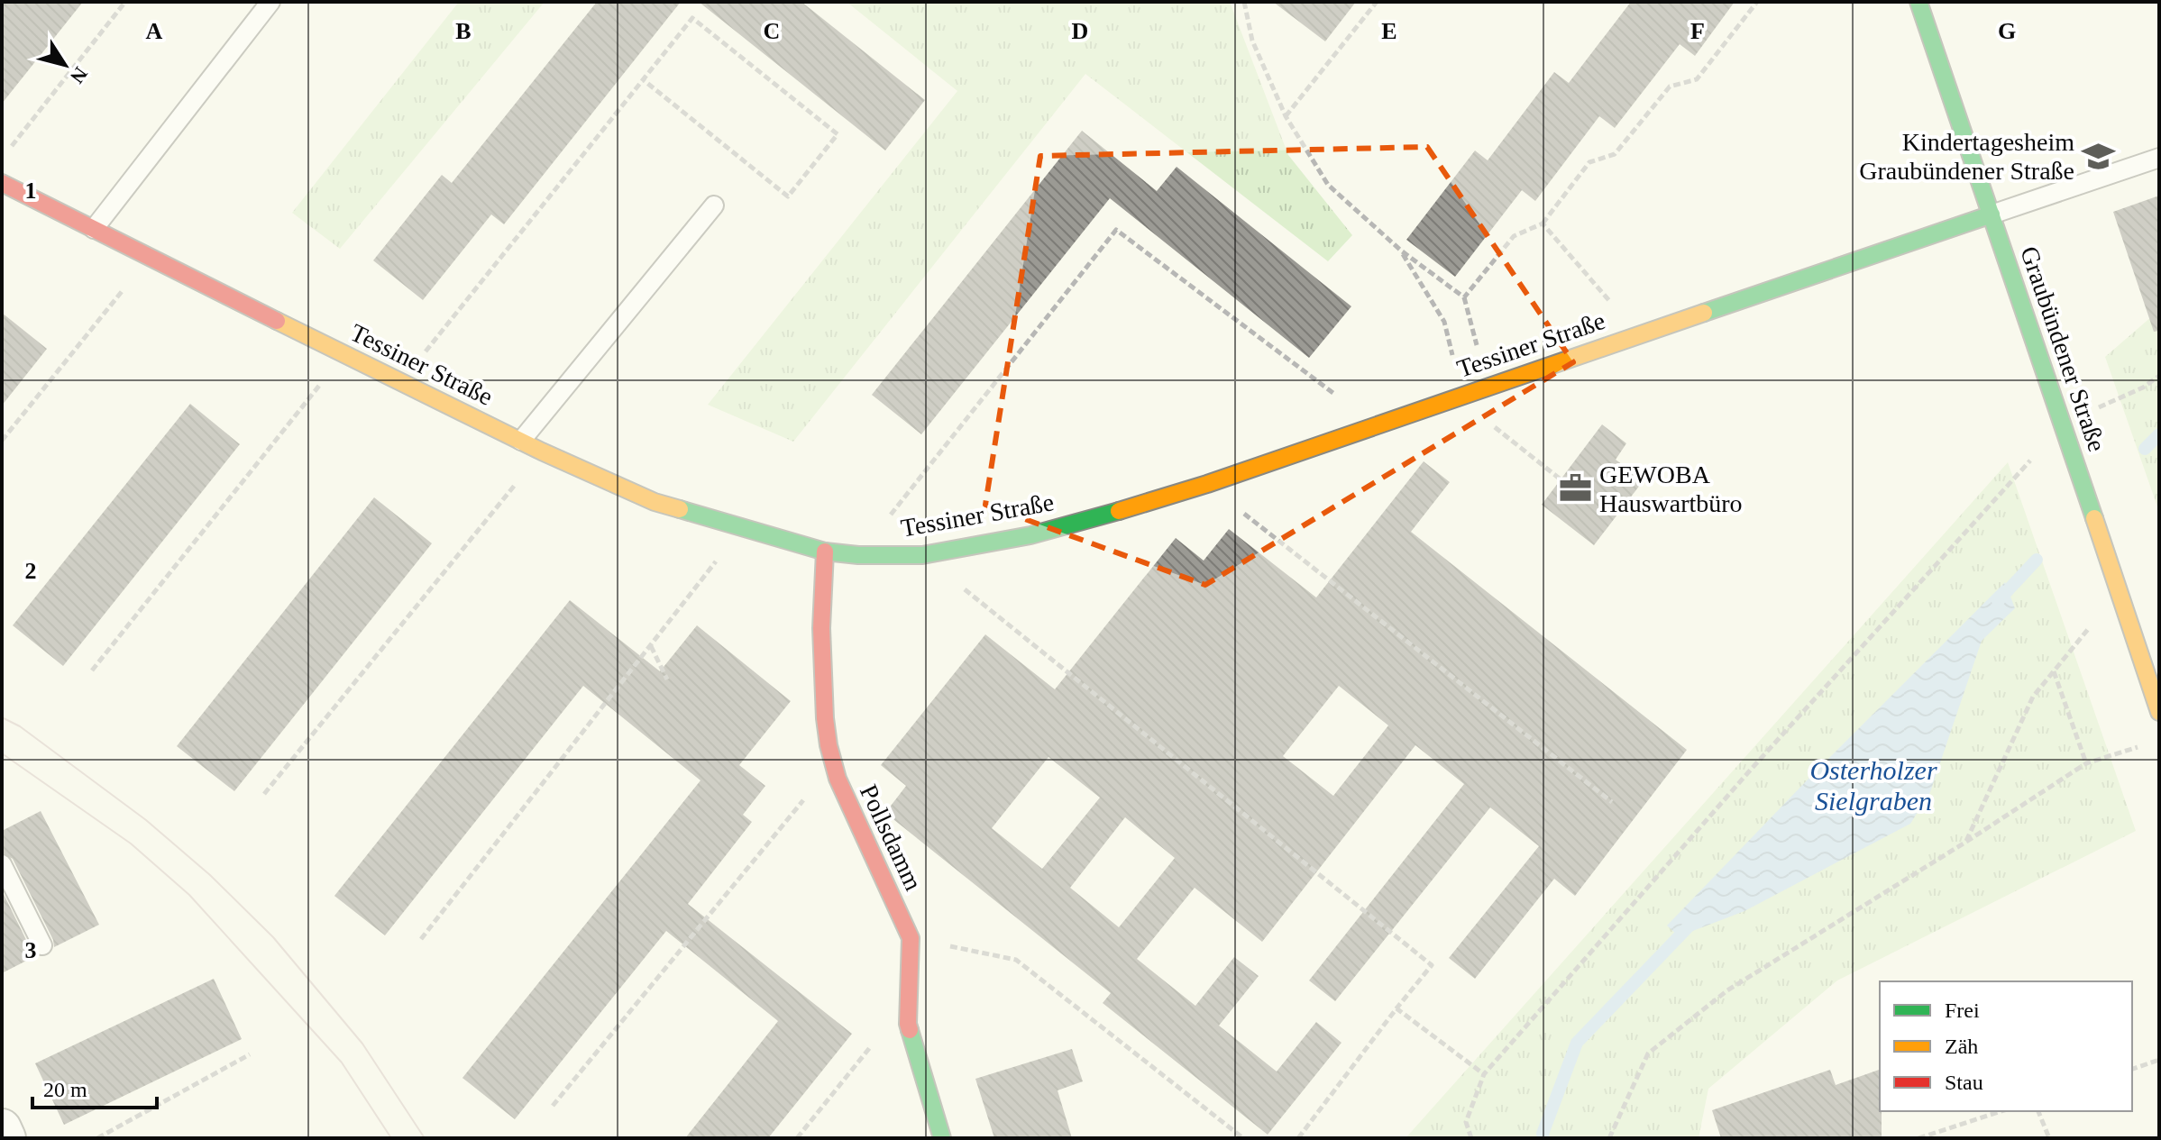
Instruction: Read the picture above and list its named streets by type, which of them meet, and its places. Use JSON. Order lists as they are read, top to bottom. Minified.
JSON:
{"streets":{"street":["Tessiner Straße","Graubündener Straße","Pollsdamm"]},"crossings":[["Tessiner Straße","Graubündener Straße"],["Tessiner Straße","Pollsdamm"]],"water":["Osterholzer Sielgraben"],"places":{"school or university":["Kindertagesheim Graubündener Straße"],"office":["GEWOBA Hauswartbüro"]},"legend":["Frei","Zäh","Stau"],"scale_bar":"20 m","north":"bottom right","grid":{"columns":["A","B","C","D","E","F","G"],"rows":["1","2","3"]}}
